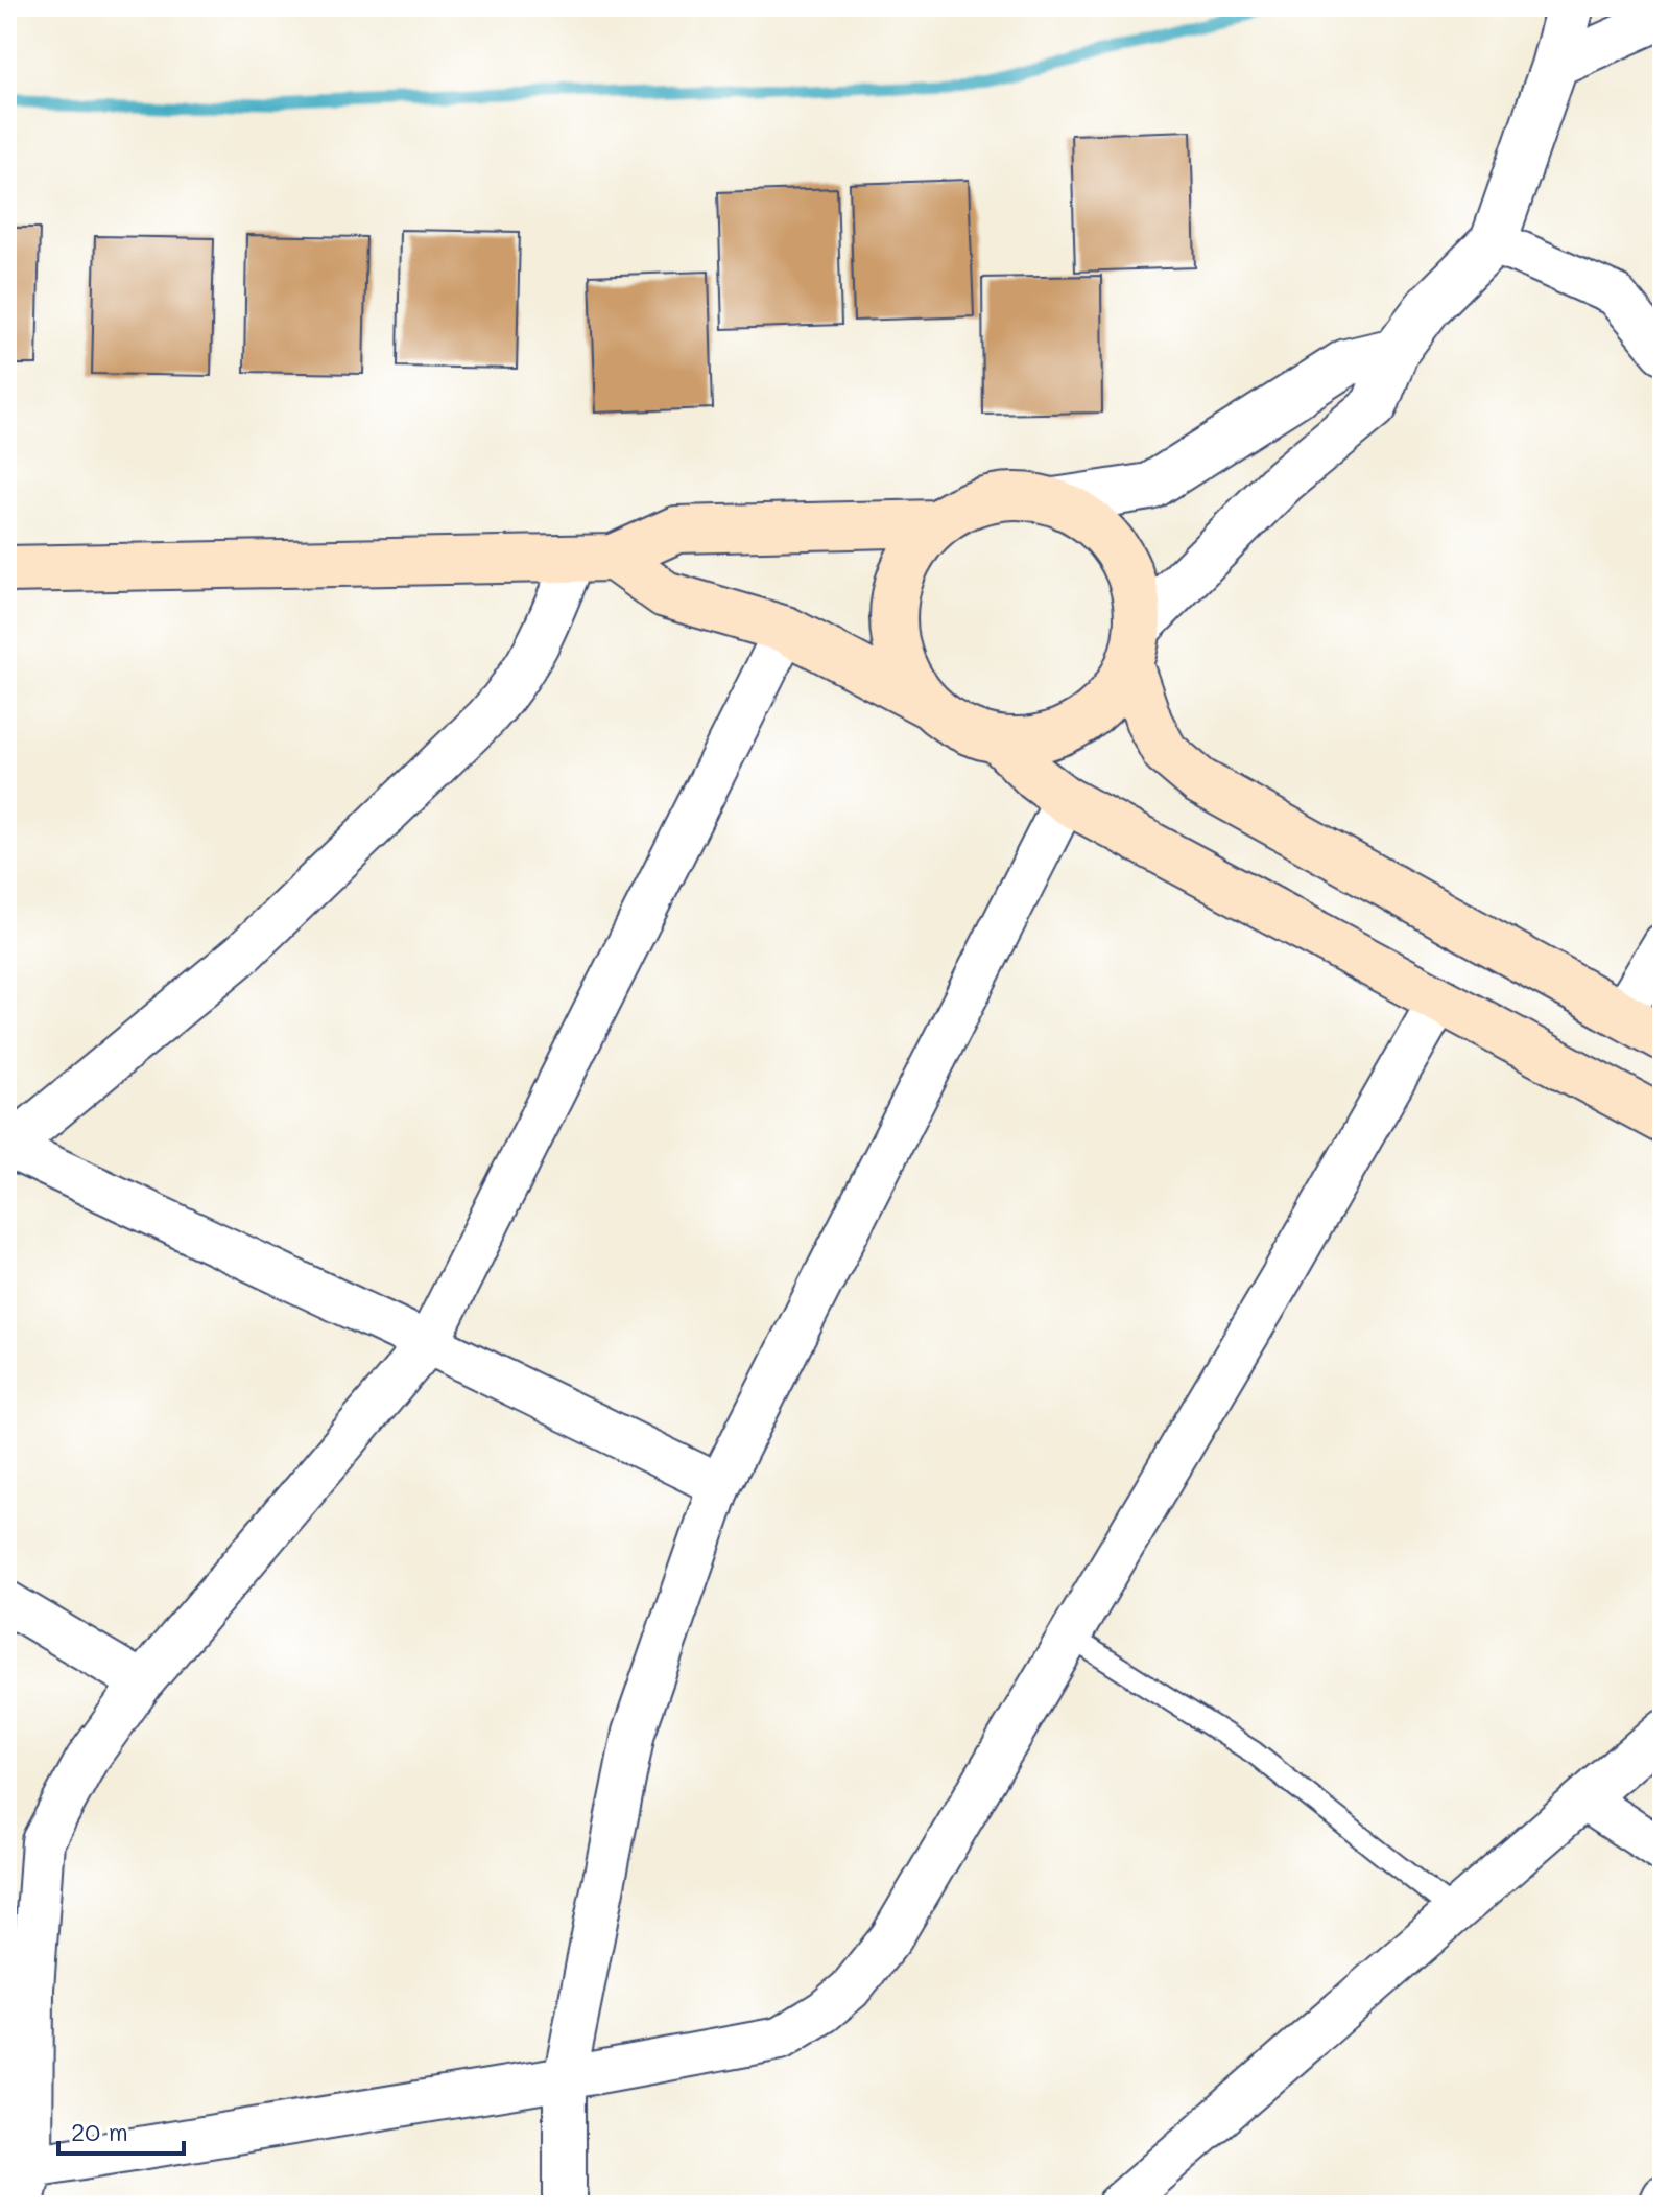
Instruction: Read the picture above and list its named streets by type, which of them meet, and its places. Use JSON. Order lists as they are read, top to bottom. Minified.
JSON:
{"scale_bar":"20 m"}
